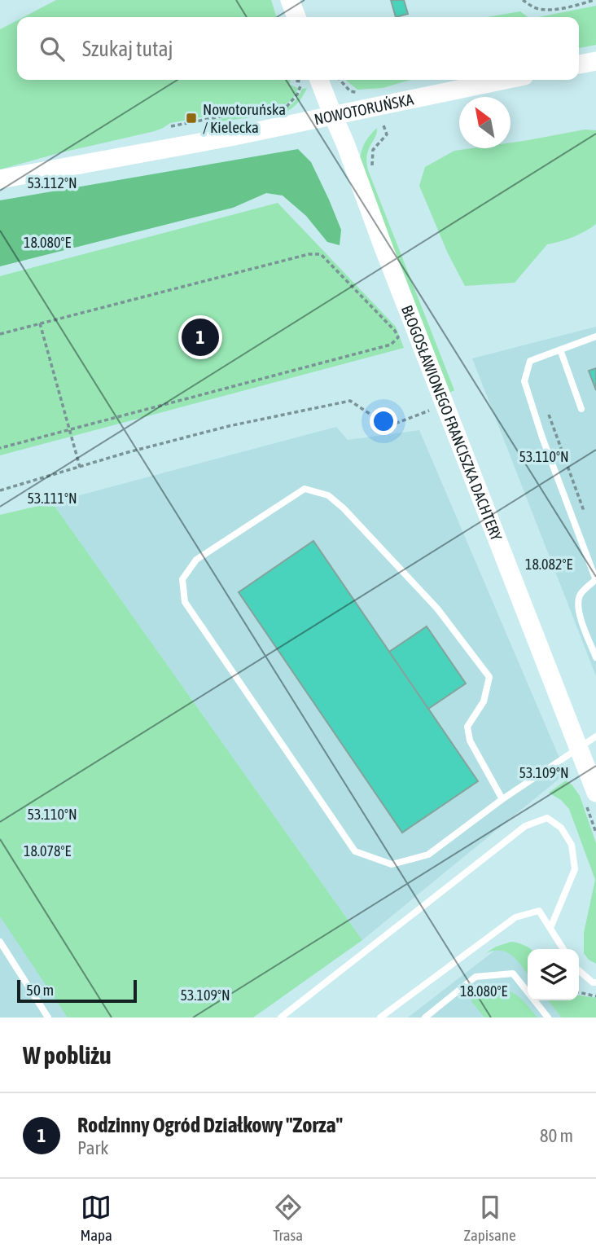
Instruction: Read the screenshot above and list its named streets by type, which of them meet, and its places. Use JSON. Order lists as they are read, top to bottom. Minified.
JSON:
{"streets":{"street":["NOWOTORUŃSKA","BŁOGOSŁAWIONEGO FRANCISZKA DACHTERY"]},"crossings":[["NOWOTORUŃSKA","BŁOGOSŁAWIONEGO FRANCISZKA DACHTERY"]],"places":{"transit":["Nowotoruńska / Kielecka"]},"scale_bar":"50 m","north":"top left","page":{"search":"Szukaj tutaj","pins":"1","scale":"50 m","heading":"W pobliżu","list":[{"mark":"1","name":"Rodzinny Ogród Działkowy \"Zorza\"","note":"Park","value":"80 m"}],"nav":["Mapa","Trasa","Zapisane"]},"coordinates":["53.112°N","18.080°E","53.110°N","53.111°N","18.082°E","53.109°N","18.078°E"]}
